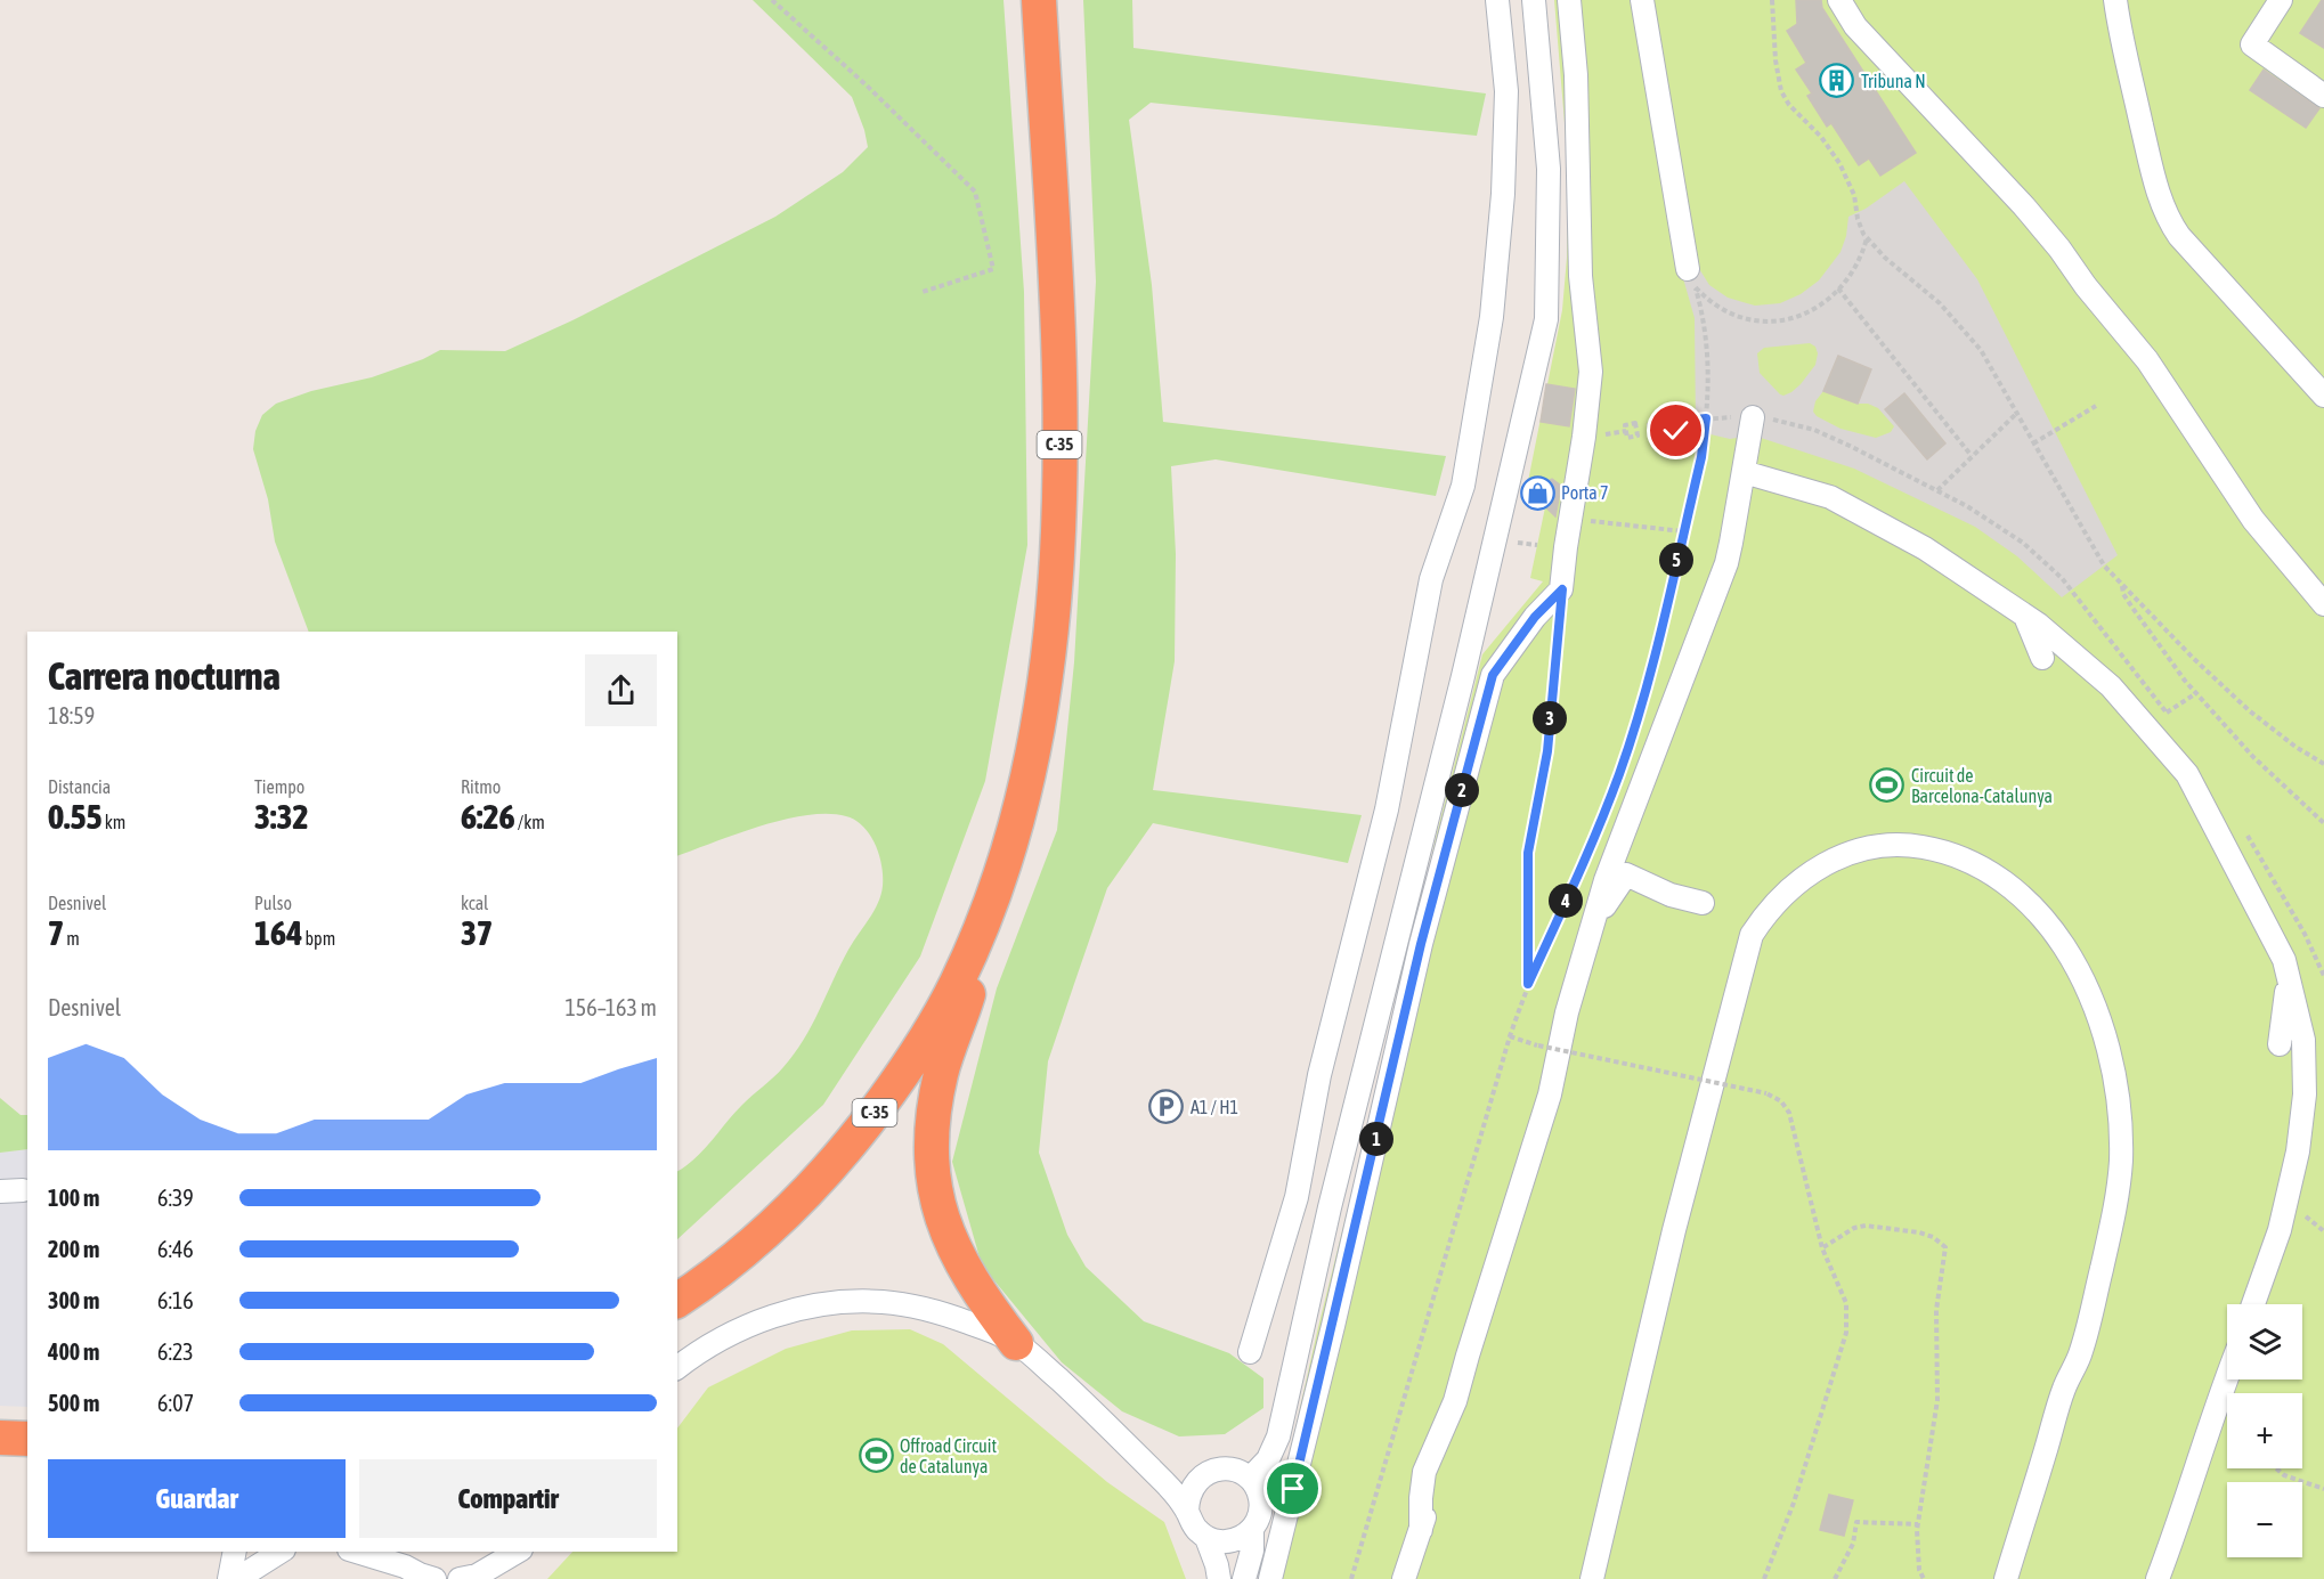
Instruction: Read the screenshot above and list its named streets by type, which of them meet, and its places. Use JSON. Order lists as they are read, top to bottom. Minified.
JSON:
{"streets":{"highway":["C-35"]},"places":{"building":["Tribuna N"],"shop":["Porta 7"],"sports":["Circuit de Barcelona-Catalunya","Offroad Circuit de Catalunya"],"parking":["A1 / H1"]},"page":{"pins":["5","3","2","4","1"],"heading":["Carrera nocturna","18:59"],"stats":[["Distancia","0.55 km"],["Tiempo","3:32"],["Ritmo","6:26 /km"],["Desnivel","7 m"],["Pulso","164 bpm"],["kcal","37"]],"chart":["Desnivel","156–163 m"],"list":[{"name":"100 m","note":"6:39"},{"name":"200 m","note":"6:46"},{"name":"300 m","note":"6:16"},{"name":"400 m","note":"6:23"},{"name":"500 m","note":"6:07"}],"map_buttons":["+","−"],"buttons":["Guardar","Compartir"]}}
